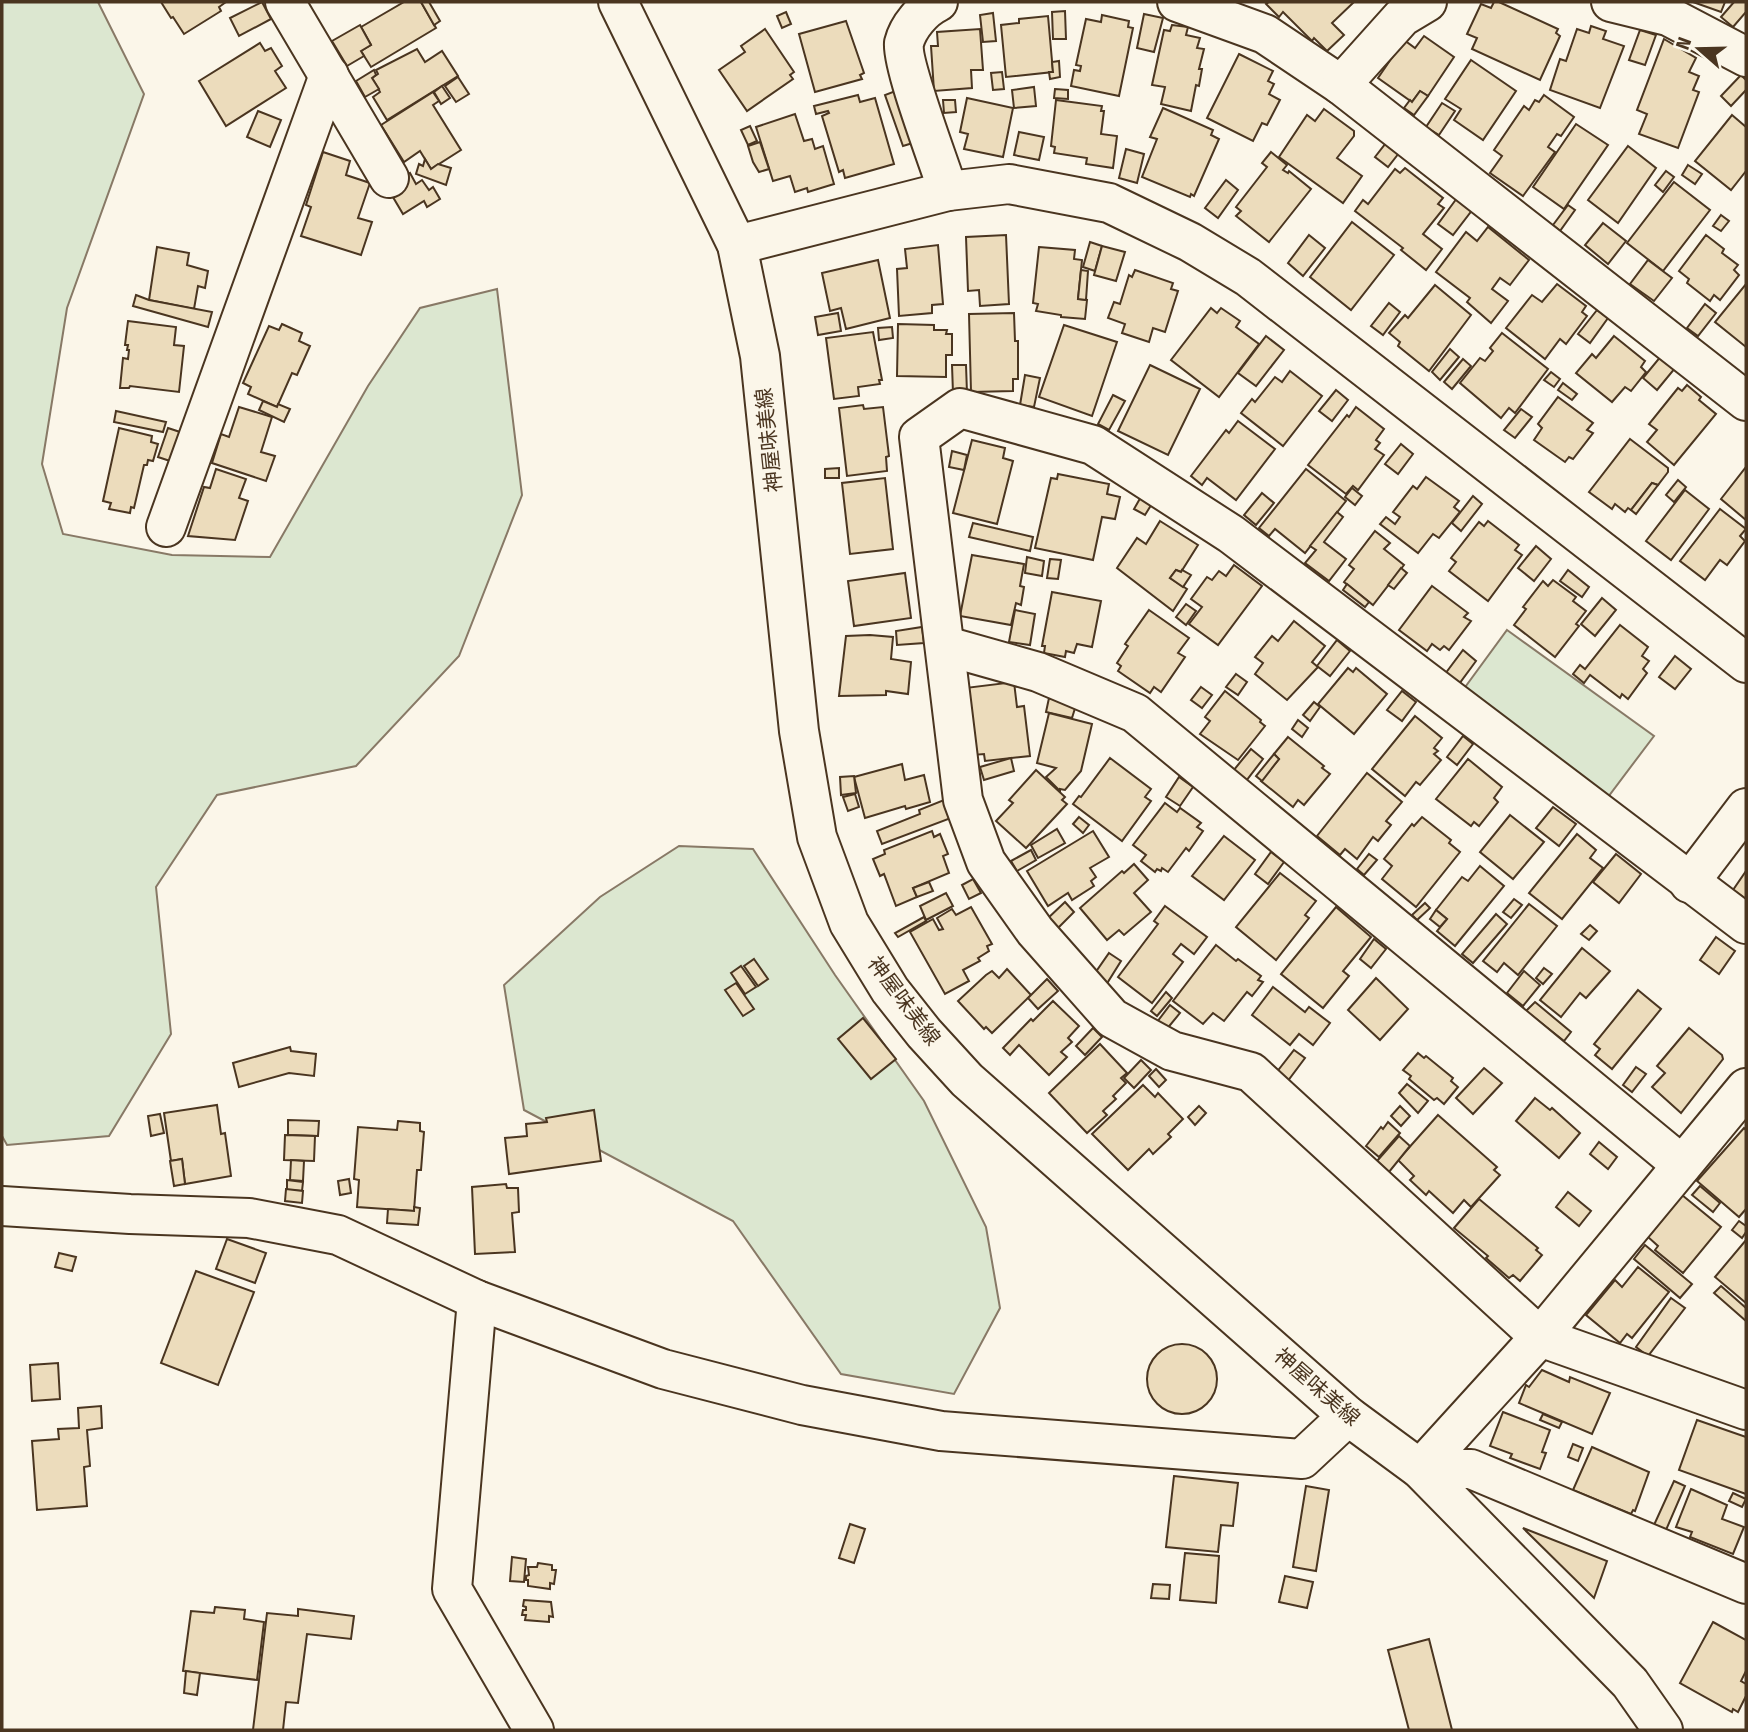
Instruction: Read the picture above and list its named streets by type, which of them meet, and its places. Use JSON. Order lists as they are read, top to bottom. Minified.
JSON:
{"streets":{"street":["神屋味美線"]},"north":"left"}
